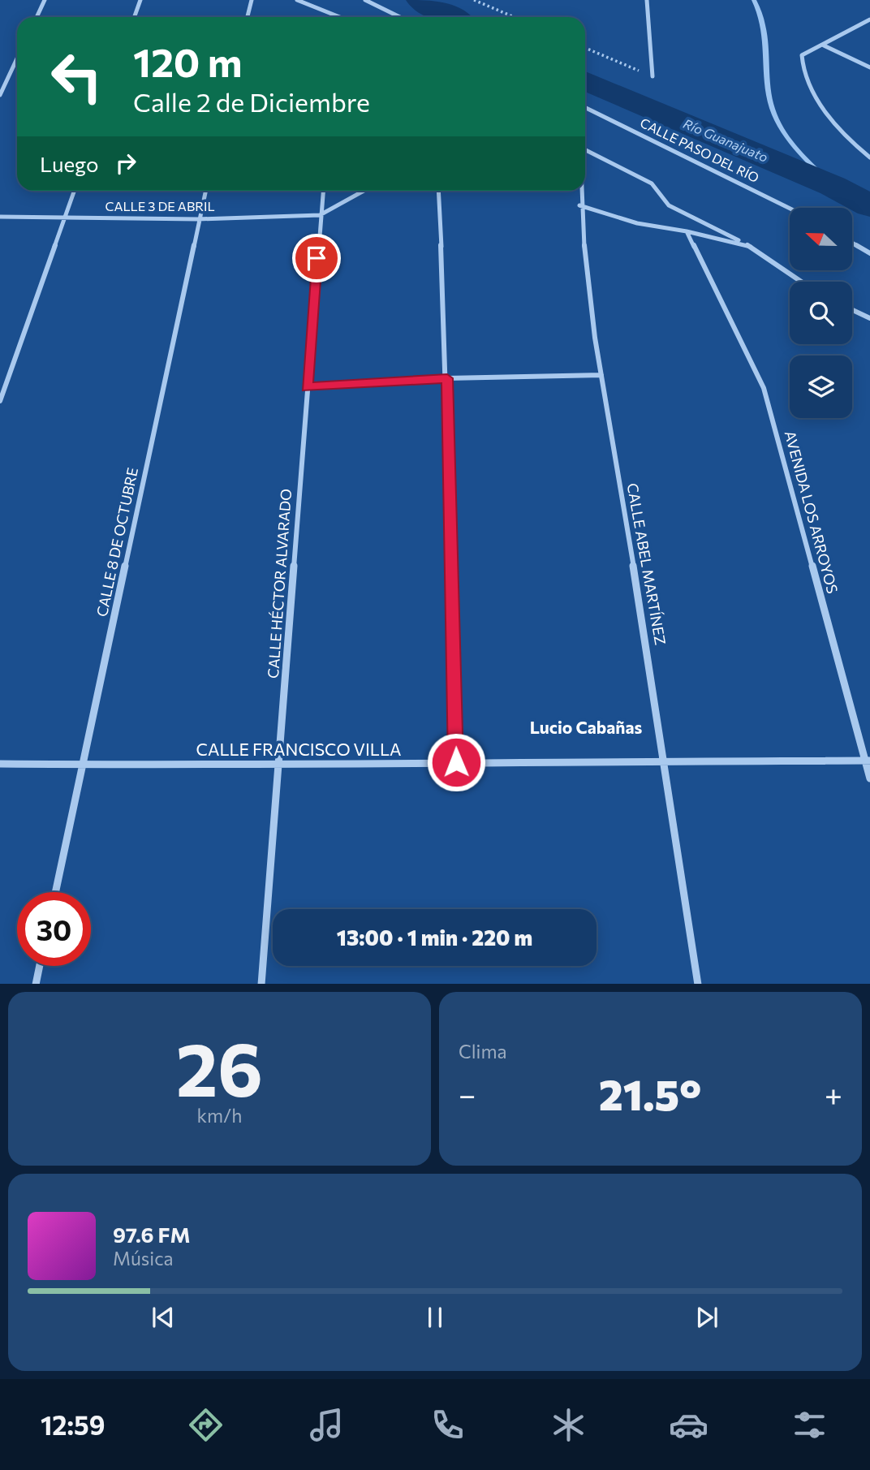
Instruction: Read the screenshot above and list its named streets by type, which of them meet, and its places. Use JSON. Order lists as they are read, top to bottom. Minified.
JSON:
{"streets":{"street":["CALLE PASO DEL RÍO","CALLE 3 DE ABRIL","AVENIDA LOS ARROYOS","CALLE 8 DE OCTUBRE","CALLE ABEL MARTÍNEZ","CALLE HÉCTOR ALVARADO","CALLE FRANCISCO VILLA"]},"crossings":[["CALLE 3 DE ABRIL","CALLE 8 DE OCTUBRE"],["CALLE 3 DE ABRIL","CALLE HÉCTOR ALVARADO"],["AVENIDA LOS ARROYOS","CALLE FRANCISCO VILLA"],["CALLE 8 DE OCTUBRE","CALLE FRANCISCO VILLA"],["CALLE ABEL MARTÍNEZ","CALLE FRANCISCO VILLA"],["CALLE HÉCTOR ALVARADO","CALLE FRANCISCO VILLA"]],"districts":["Lucio Cabañas"],"water":["Río Guanajuato"],"north":"left","page":{"turn":["120 m","Calle 2 de Diciembre"],"then":"Luego","limit":"30","trip":"13:00 · 1 min · 220 m","tile":[["26","km/h"],"Clima"],"heat":["−","21.5°","+"],"song":["97.6 FM","Música"],"tabs":"12:59"}}
